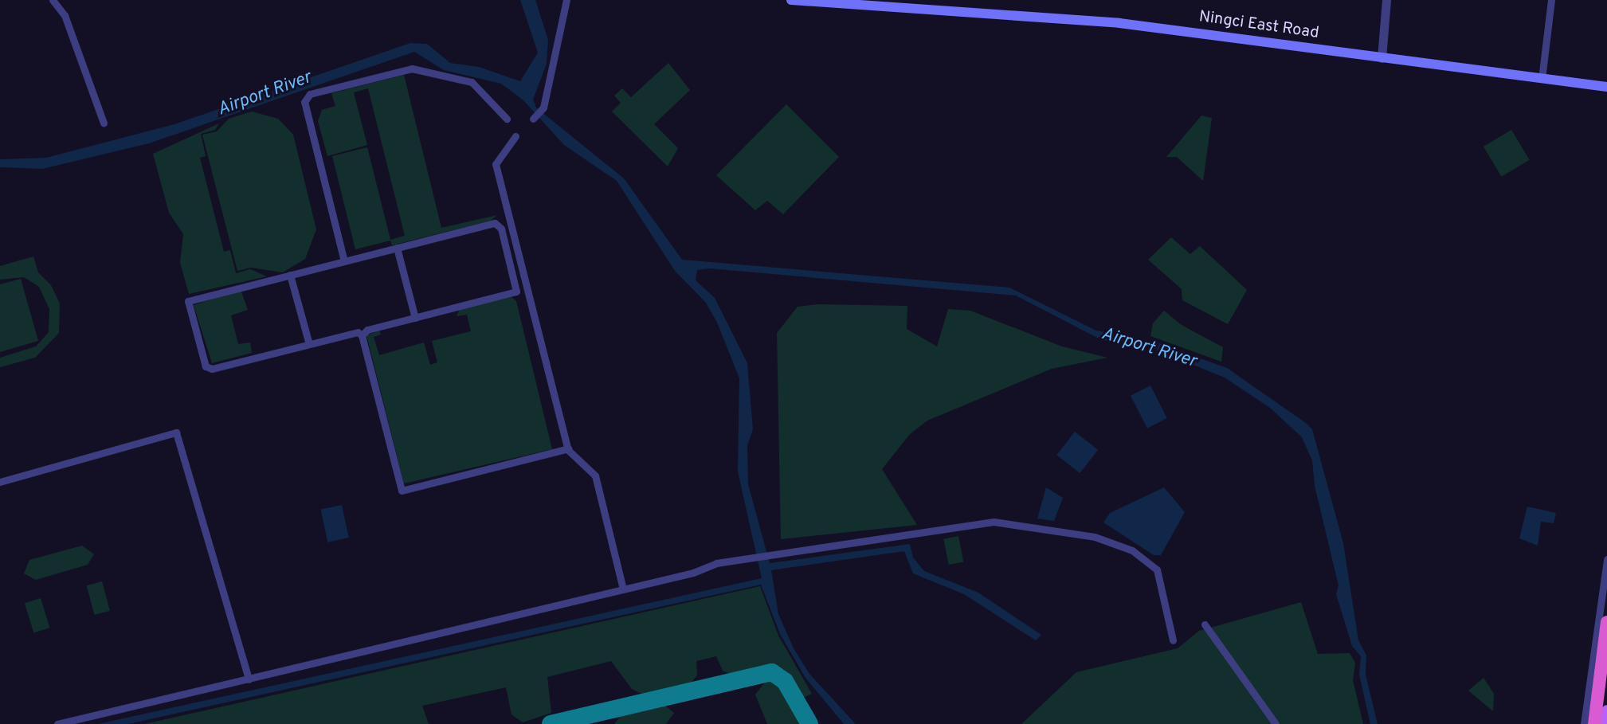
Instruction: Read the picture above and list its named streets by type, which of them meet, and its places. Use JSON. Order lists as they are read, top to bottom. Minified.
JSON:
{"streets":{"main road":["Ningci East Road"]},"water":["Airport River"]}
